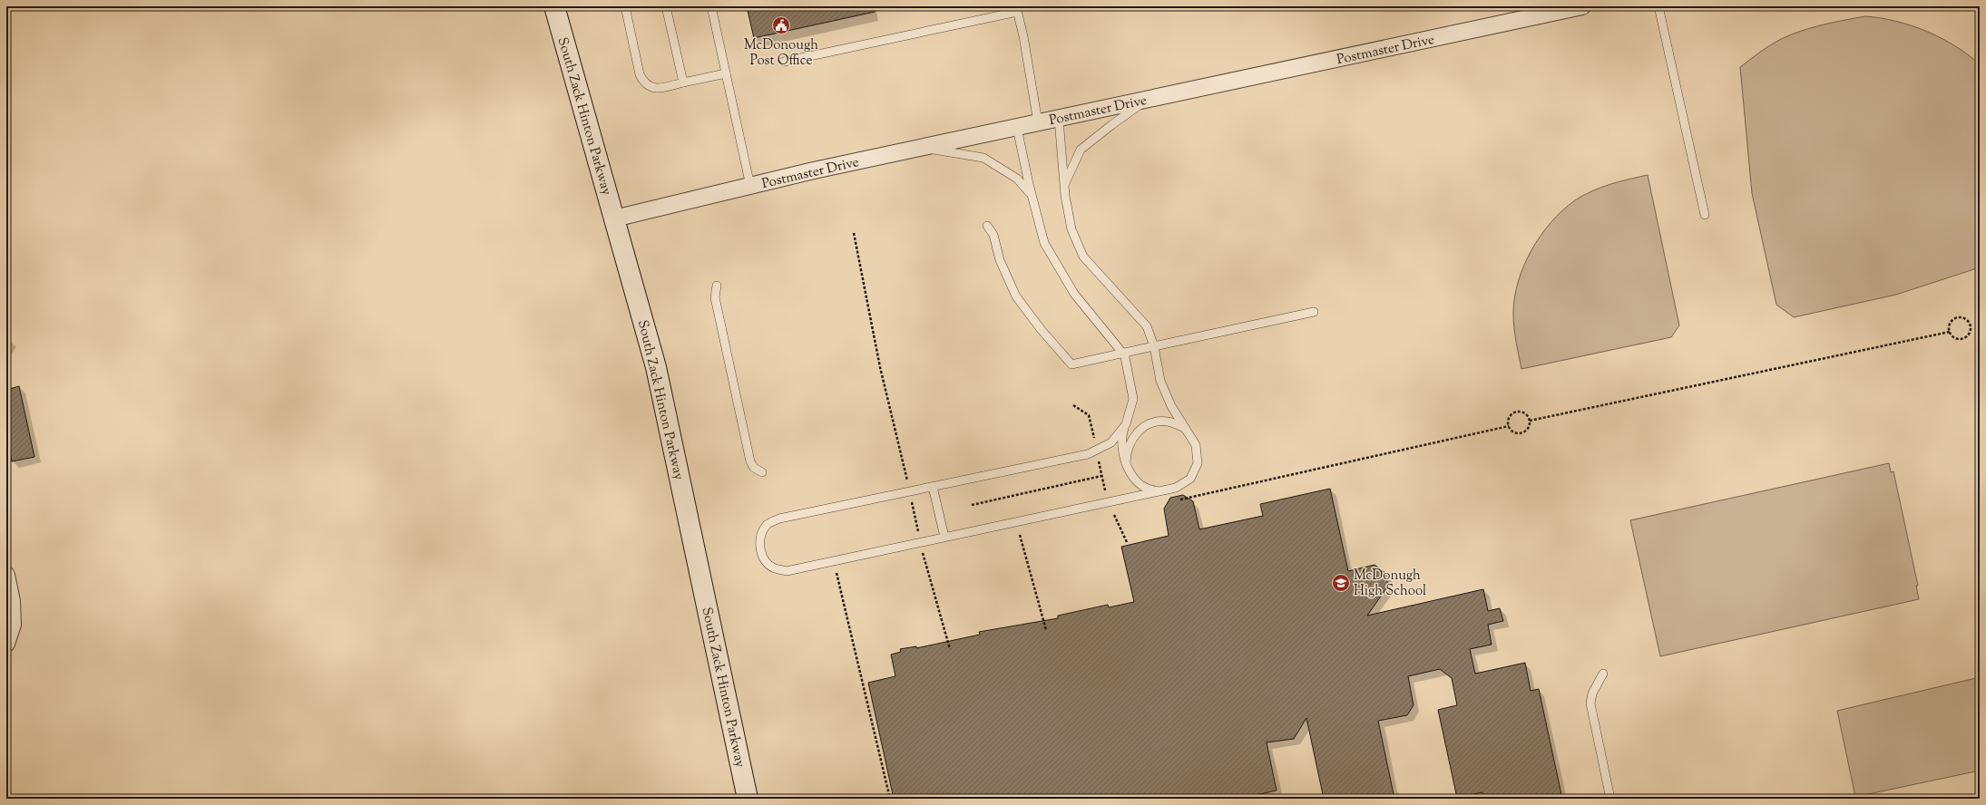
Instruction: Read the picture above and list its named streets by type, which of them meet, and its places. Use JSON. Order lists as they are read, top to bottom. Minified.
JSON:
{"streets":{"main road":["South Zack Hinton Parkway"],"street":["Postmaster Drive"]},"crossings":[["Postmaster Drive","South Zack Hinton Parkway"]],"places":{"public building":["McDonough Post Office"],"school or university":["McDonugh High School"]}}
